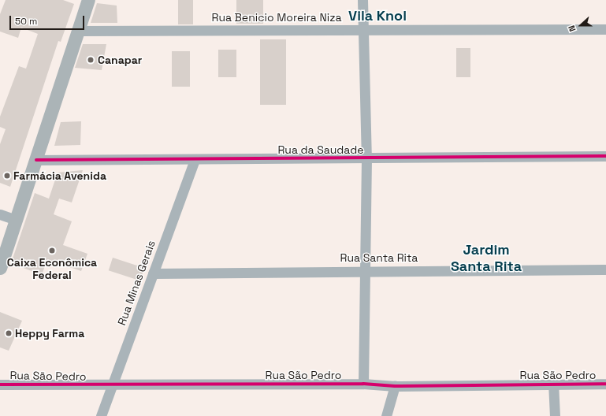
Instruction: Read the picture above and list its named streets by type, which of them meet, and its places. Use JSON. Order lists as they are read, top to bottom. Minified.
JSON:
{"streets":{"street":["Rua Benicio Moreira Niza","Rua da Saudade","Rua Santa Rita","Rua Minas Gerais","Rua São Pedro"]},"crossings":[["Rua da Saudade","Rua Minas Gerais"],["Rua Santa Rita","Rua Minas Gerais"],["Rua Minas Gerais","Rua São Pedro"]],"districts":["Vila Knol","Jardim Santa Rita"],"places":["Canapar","Farmácia Avenida","Caixa Econômica Federal","Heppy Farma"],"scale_bar":"50 m","north":"left"}
